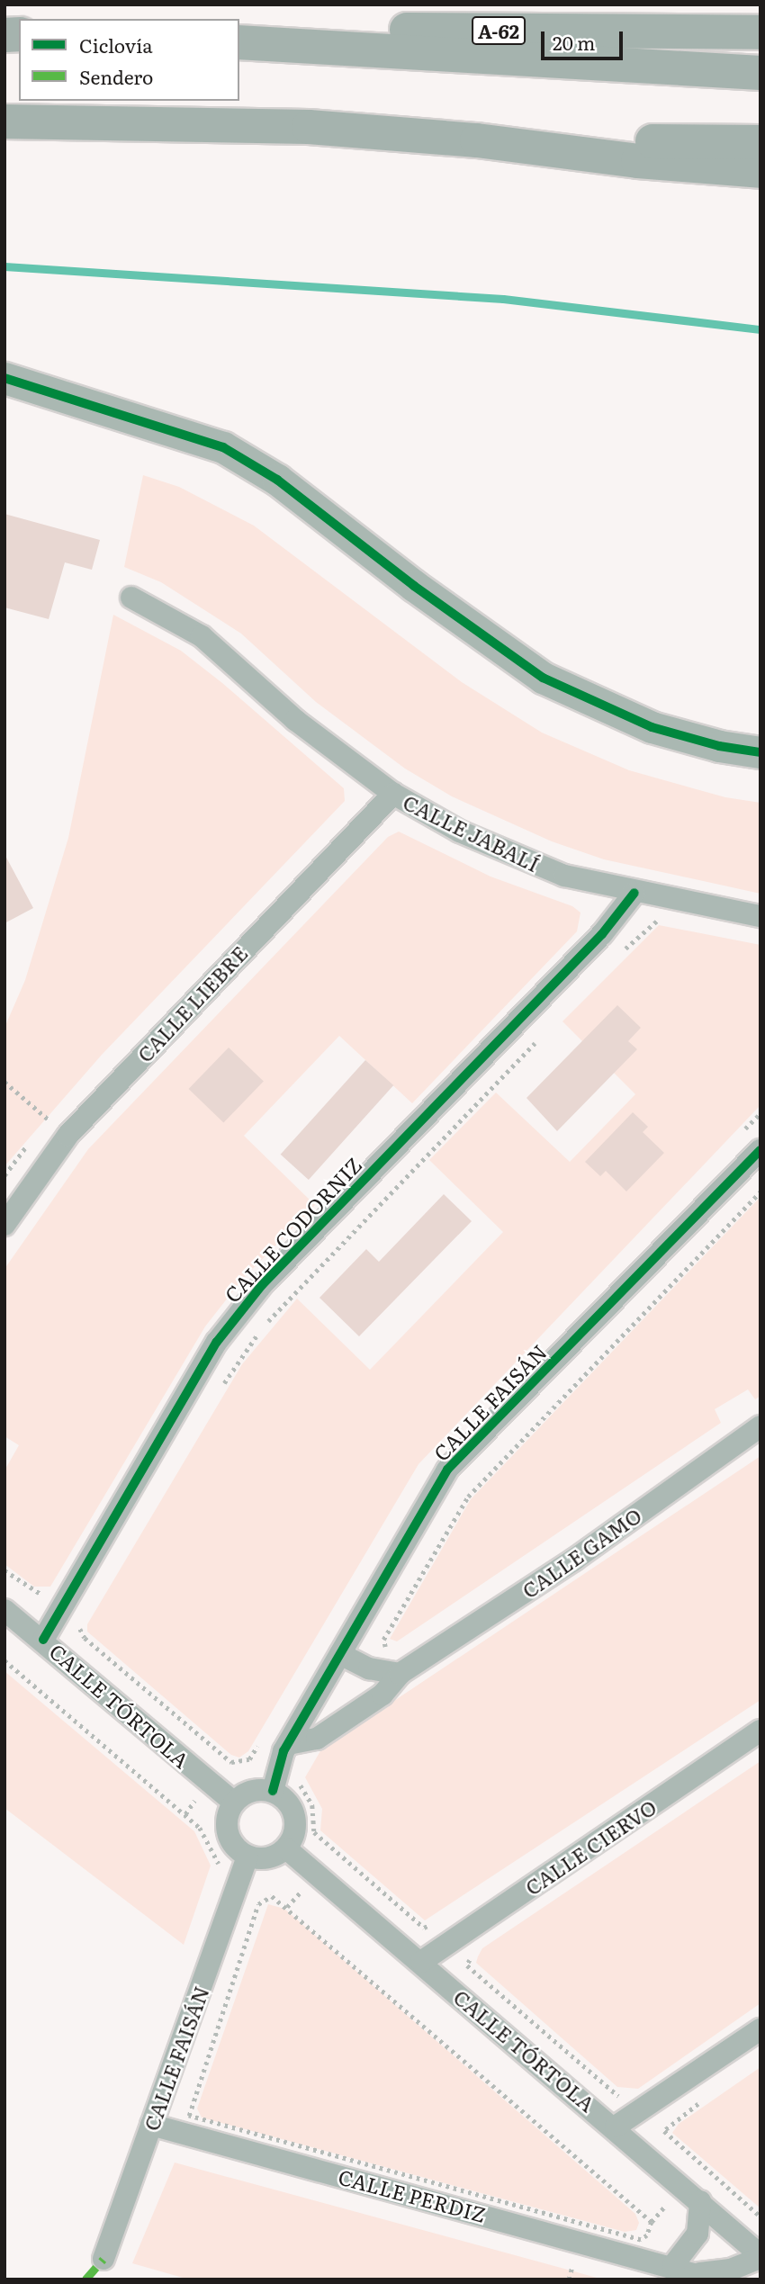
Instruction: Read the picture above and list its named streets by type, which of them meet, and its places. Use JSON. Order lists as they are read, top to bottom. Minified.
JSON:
{"streets":{"highway":["A-62"],"street":["CALLE JABALÍ","CALLE LIEBRE","CALLE CODORNIZ","CALLE FAISÁN","CALLE GAMO","CALLE TÓRTOLA","CALLE CIERVO","CALLE PERDIZ"]},"crossings":[["CALLE JABALÍ","CALLE LIEBRE"],["CALLE JABALÍ","CALLE CODORNIZ"],["CALLE CODORNIZ","CALLE TÓRTOLA"],["CALLE FAISÁN","CALLE GAMO"],["CALLE FAISÁN","CALLE TÓRTOLA"],["CALLE FAISÁN","CALLE PERDIZ"],["CALLE TÓRTOLA","CALLE CIERVO"],["CALLE TÓRTOLA","CALLE PERDIZ"]],"legend":["Ciclovía","Sendero"],"scale_bar":"20 m"}
